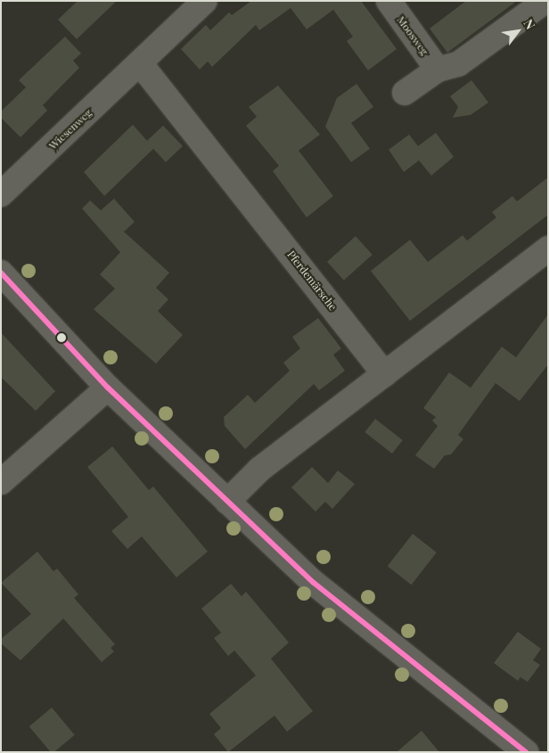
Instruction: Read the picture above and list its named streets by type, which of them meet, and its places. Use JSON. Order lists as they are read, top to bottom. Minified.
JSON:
{"streets":{"street":["Moosweg","Wiesenweg","Pferdemärsche"]},"crossings":[["Wiesenweg","Pferdemärsche"]],"north":"top right"}
